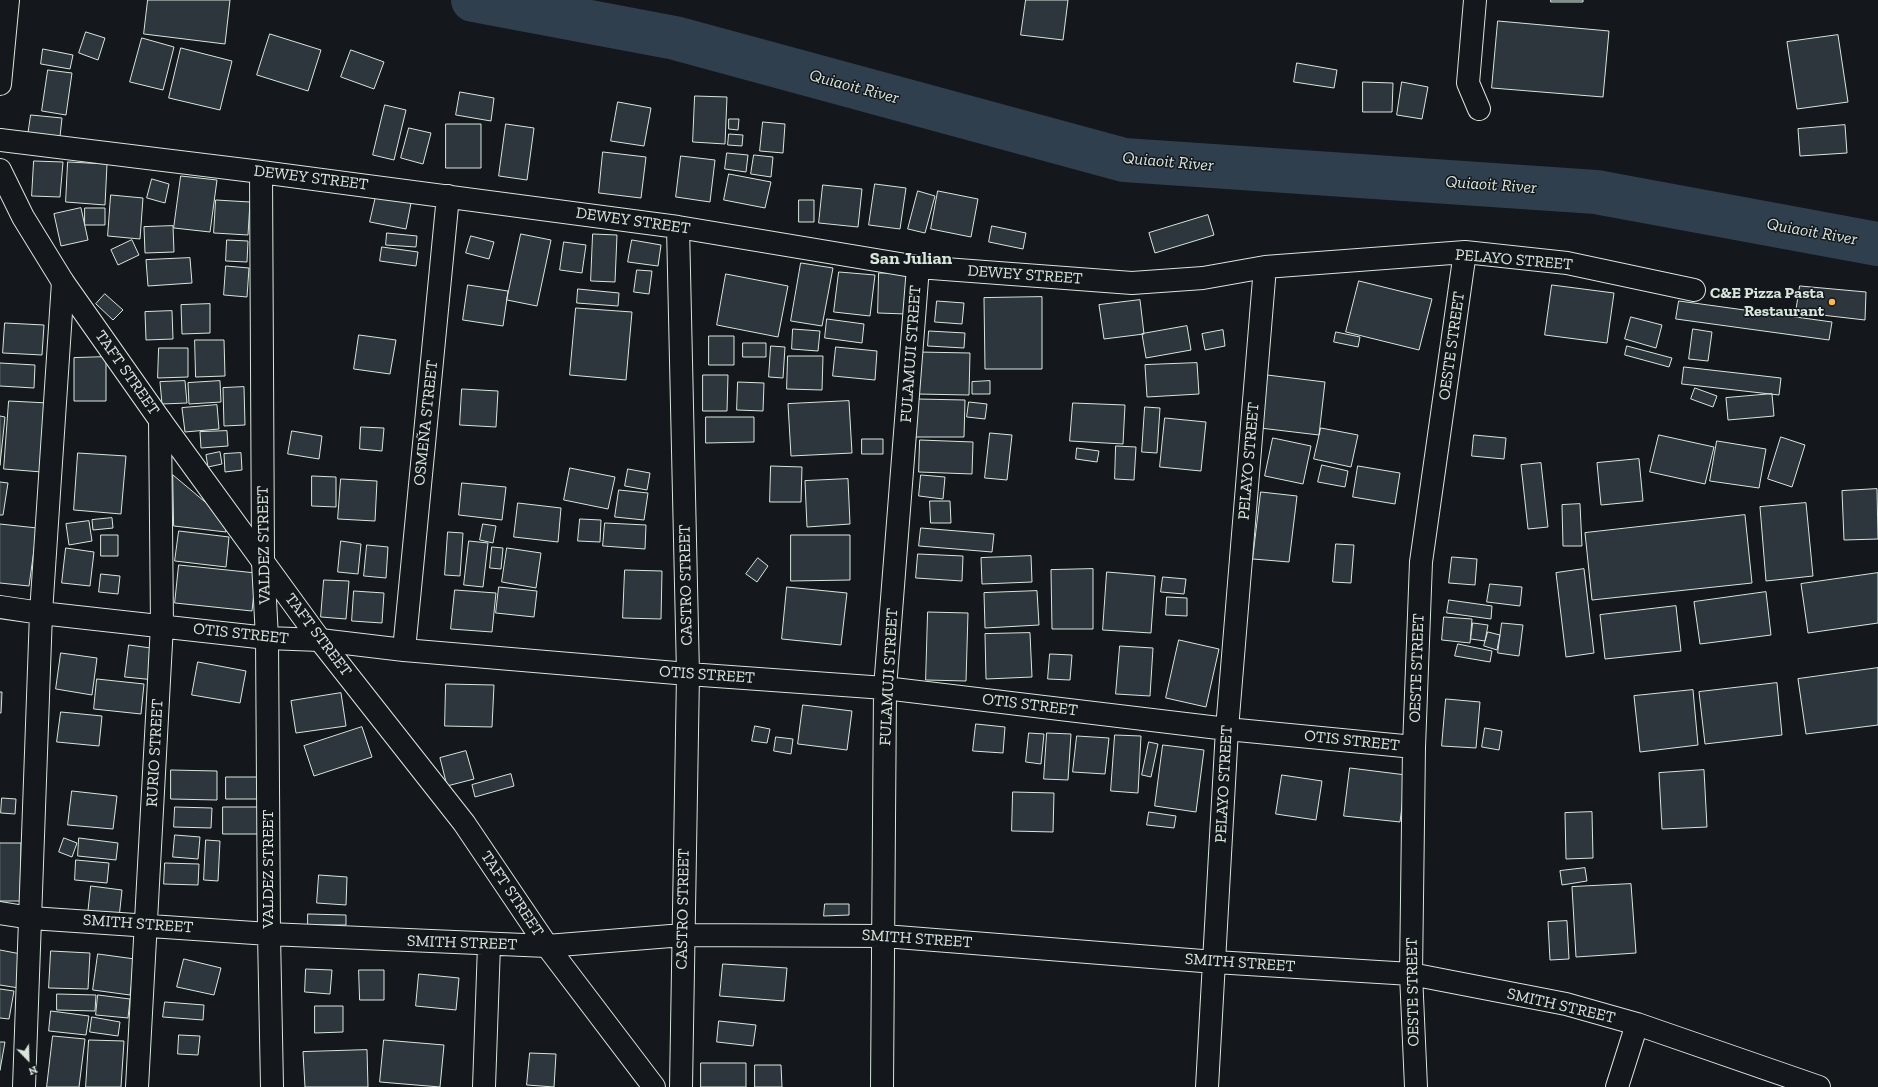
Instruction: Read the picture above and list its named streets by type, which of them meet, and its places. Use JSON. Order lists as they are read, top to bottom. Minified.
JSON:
{"streets":{"street":["DEWEY STREET","PELAYO STREET","OESTE STREET","FULAMUJI STREET","TAFT STREET","OSMEÑA STREET","VALDEZ STREET","CASTRO STREET","OTIS STREET","RURIO STREET","SMITH STREET"]},"crossings":[["DEWEY STREET","PELAYO STREET"],["DEWEY STREET","FULAMUJI STREET"],["DEWEY STREET","OSMEÑA STREET"],["DEWEY STREET","VALDEZ STREET"],["DEWEY STREET","CASTRO STREET"],["PELAYO STREET","OESTE STREET"],["PELAYO STREET","OTIS STREET"],["PELAYO STREET","SMITH STREET"],["OESTE STREET","OTIS STREET"],["OESTE STREET","SMITH STREET"],["FULAMUJI STREET","OTIS STREET"],["FULAMUJI STREET","SMITH STREET"],["TAFT STREET","VALDEZ STREET"],["TAFT STREET","OTIS STREET"],["TAFT STREET","RURIO STREET"],["TAFT STREET","SMITH STREET"],["OSMEÑA STREET","OTIS STREET"],["VALDEZ STREET","OTIS STREET"],["VALDEZ STREET","SMITH STREET"],["CASTRO STREET","OTIS STREET"],["CASTRO STREET","SMITH STREET"],["OTIS STREET","RURIO STREET"],["RURIO STREET","SMITH STREET"]],"districts":["San Julian"],"water":["Quiaoit River"],"places":["C&E Pizza Pasta Restaurant"],"north":"bottom right"}
